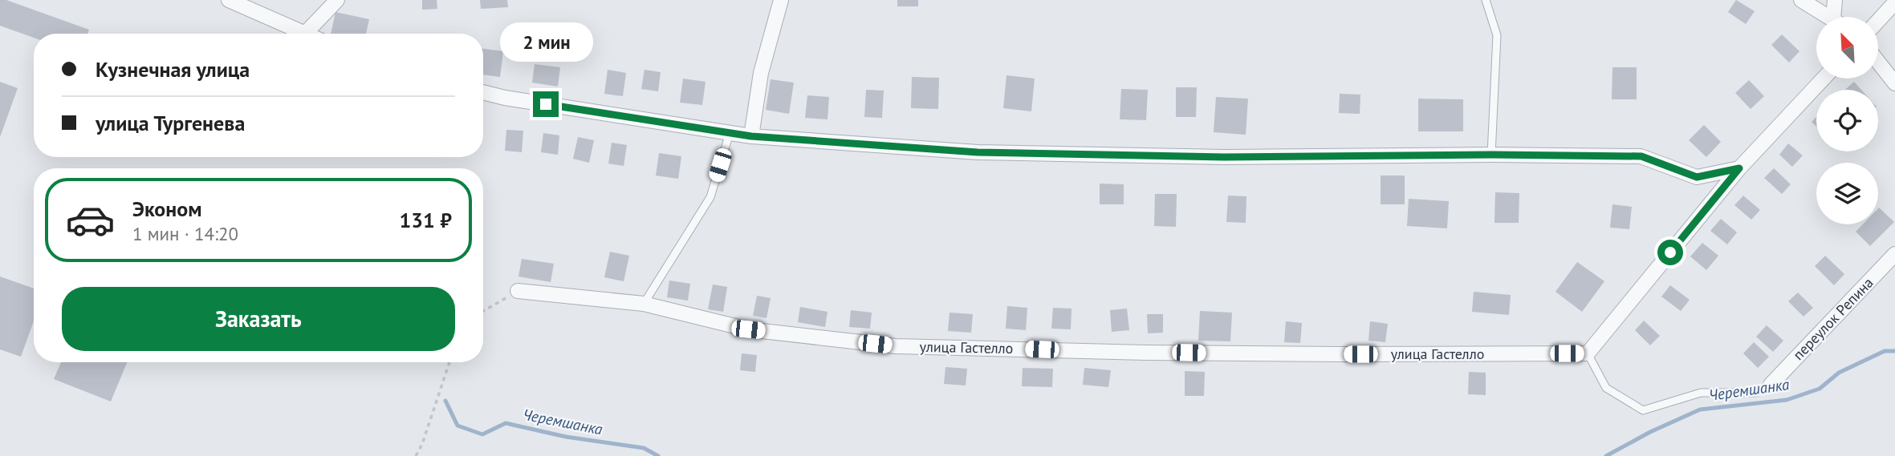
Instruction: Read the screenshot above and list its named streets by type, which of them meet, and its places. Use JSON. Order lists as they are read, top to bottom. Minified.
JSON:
{"streets":{"street":["переулок Репина","улица Гастелло"]},"water":["Черемшанка"],"north":"top left","page":{"bubble":"2 мин","banner":["Кузнечная улица","улица Тургенева"],"list":[{"name":"Эконом","note":"1 мин · 14:20","value":"131 ₽"}],"buttons":"Заказать"}}
